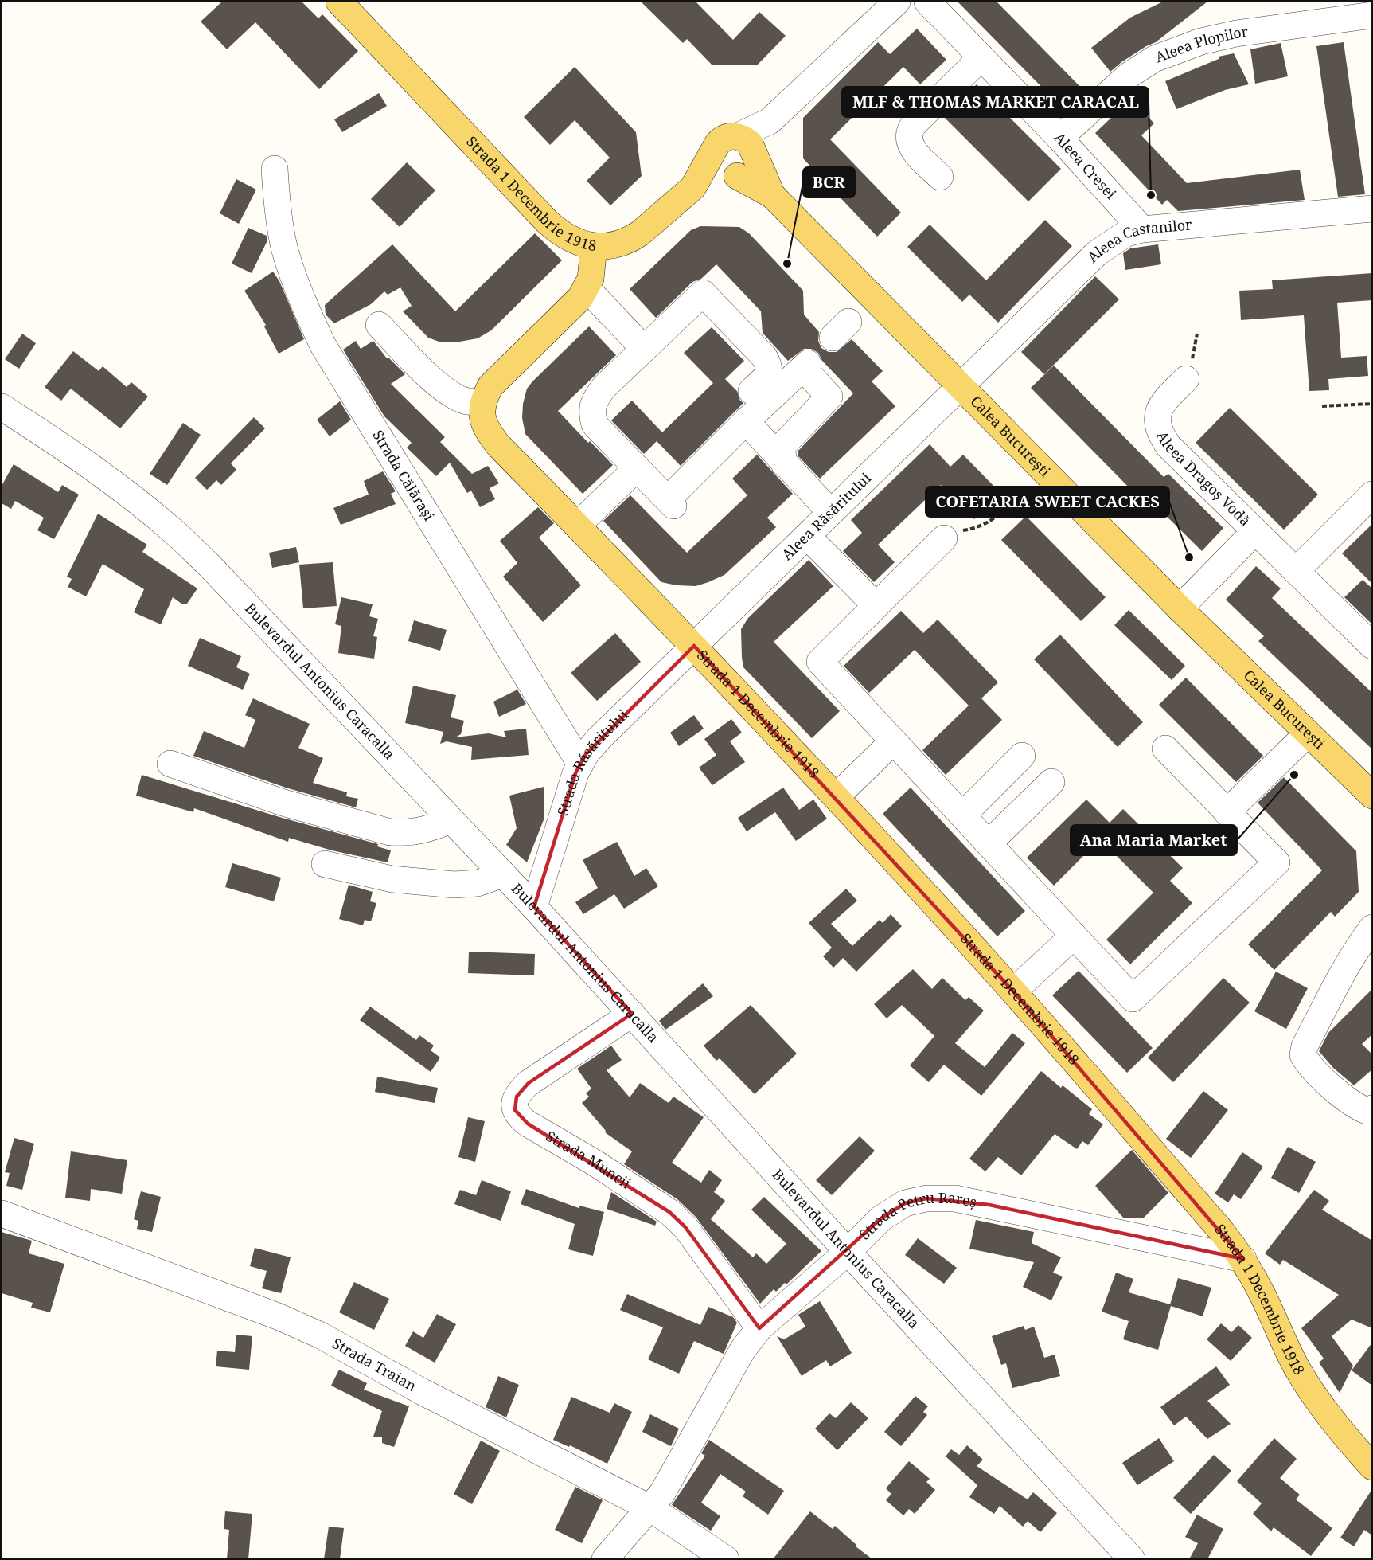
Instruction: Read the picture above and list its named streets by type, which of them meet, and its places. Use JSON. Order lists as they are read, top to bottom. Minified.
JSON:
{"streets":{"main road":["Strada 1 Decembrie 1918","Calea București"],"street":["Aleea Plopilor","Aleea Creșei","Aleea Castanilor","Strada Călărași","Aleea Dragoș Vodă","Aleea Răsăritului","Bulevardul Antonius Caracalla","Strada Răsăritului","Strada Muncii","Strada Petru Rareș","Strada Traian"]},"crossings":[["Aleea Plopilor","Aleea Creșei"],["Aleea Creșei","Aleea Castanilor"],["Strada 1 Decembrie 1918","Aleea Răsăritului"],["Strada 1 Decembrie 1918","Strada Răsăritului"],["Strada 1 Decembrie 1918","Strada Petru Rareș"],["Aleea Castanilor","Calea București"],["Aleea Castanilor","Aleea Răsăritului"],["Calea București","Aleea Răsăritului"],["Strada Călărași","Strada Răsăritului"],["Aleea Răsăritului","Strada Răsăritului"],["Bulevardul Antonius Caracalla","Strada Răsăritului"],["Bulevardul Antonius Caracalla","Strada Muncii"],["Bulevardul Antonius Caracalla","Strada Petru Rareș"],["Strada Muncii","Strada Petru Rareș"],["Strada Petru Rareș","Strada Traian"]],"places":["MLF & THOMAS MARKET CARACAL","BCR","COFETARIA SWEET CACKES","Ana Maria Market"]}
